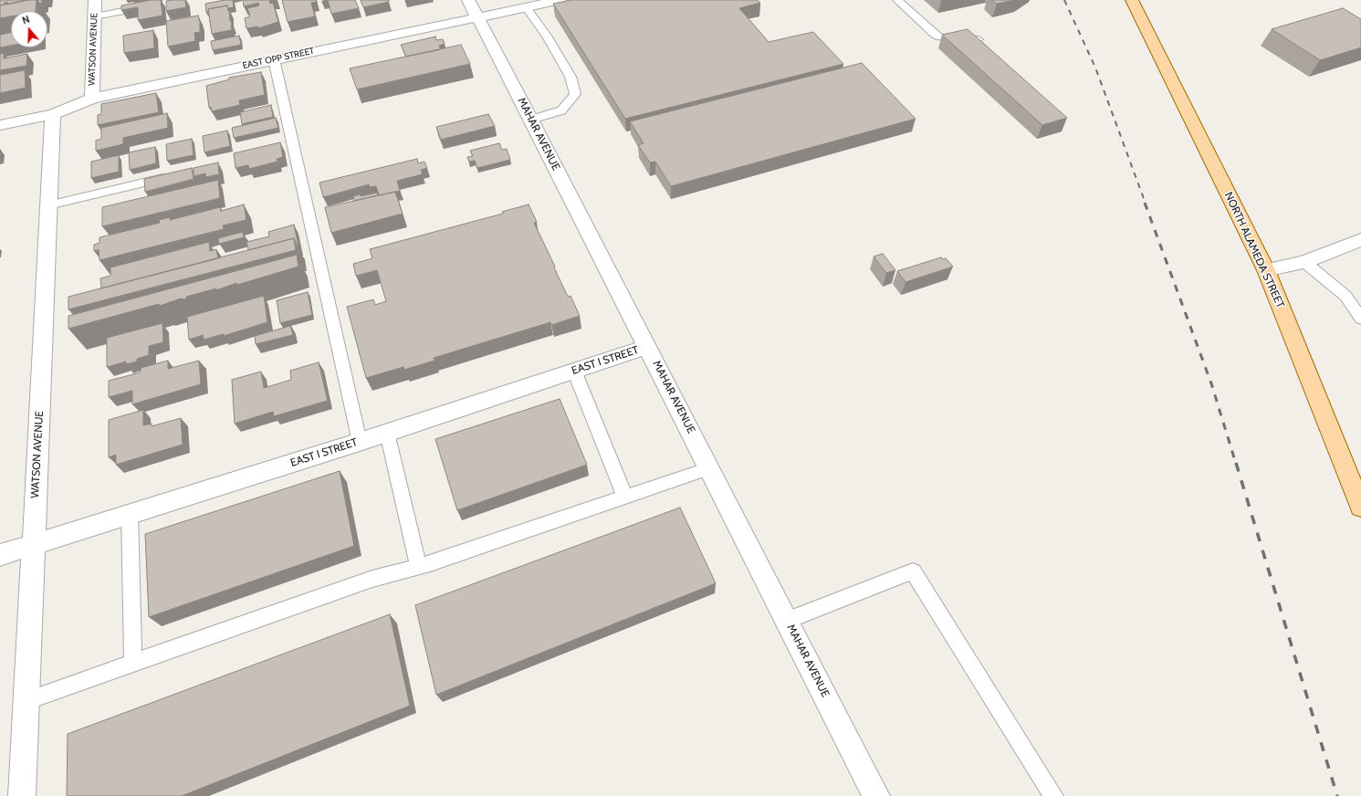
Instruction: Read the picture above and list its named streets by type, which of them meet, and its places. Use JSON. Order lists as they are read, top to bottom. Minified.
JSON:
{"streets":{"main road":["NORTH ALAMEDA STREET"],"street":["WATSON AVENUE","EAST OPP STREET","MAHAR AVENUE","EAST I STREET"]},"crossings":[["WATSON AVENUE","EAST OPP STREET"],["WATSON AVENUE","EAST I STREET"],["EAST OPP STREET","MAHAR AVENUE"],["MAHAR AVENUE","EAST I STREET"]],"north":"top"}
